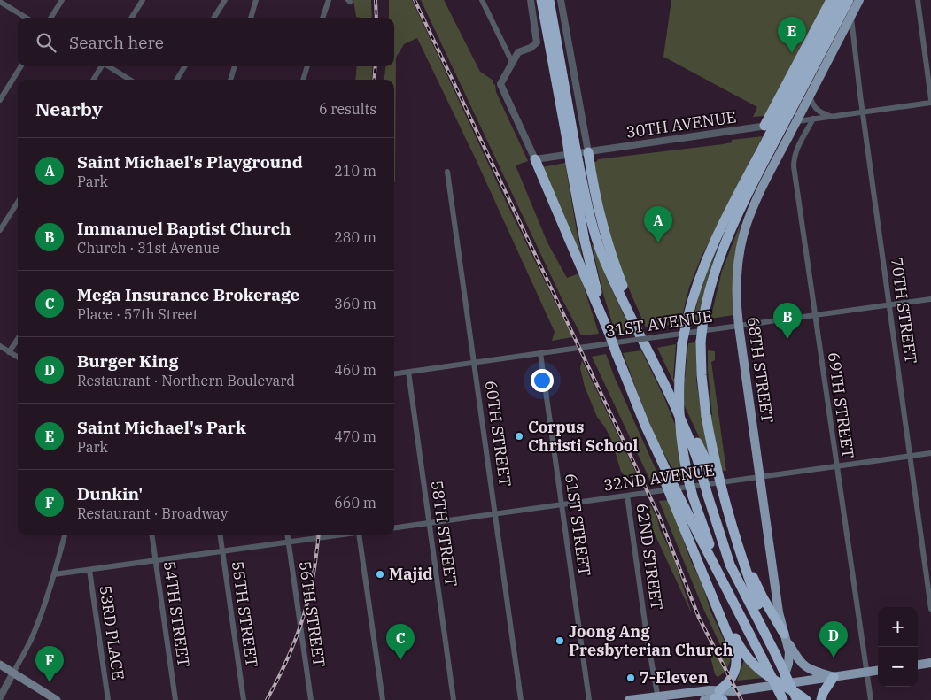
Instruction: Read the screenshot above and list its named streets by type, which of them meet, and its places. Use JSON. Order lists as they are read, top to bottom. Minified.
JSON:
{"streets":{"main road":["68TH STREET"],"street":["30TH AVENUE","70TH STREET","31ST AVENUE","69TH STREET","60TH STREET","32ND AVENUE","61ST STREET","58TH STREET","62ND STREET","54TH STREET","55TH STREET","56TH STREET","53RD PLACE"]},"crossings":[["30TH AVENUE","70TH STREET"],["30TH AVENUE","68TH STREET"],["30TH AVENUE","69TH STREET"],["70TH STREET","31ST AVENUE"],["70TH STREET","68TH STREET"],["70TH STREET","32ND AVENUE"],["31ST AVENUE","68TH STREET"],["31ST AVENUE","69TH STREET"],["31ST AVENUE","60TH STREET"],["31ST AVENUE","61ST STREET"],["31ST AVENUE","58TH STREET"],["68TH STREET","32ND AVENUE"],["69TH STREET","32ND AVENUE"],["60TH STREET","32ND AVENUE"],["32ND AVENUE","61ST STREET"],["32ND AVENUE","58TH STREET"],["32ND AVENUE","62ND STREET"]],"places":["Corpus Christi School","Majid","Joong Ang Presbyterian Church","7-Eleven"],"page":{"pins":["E","A","B","D","C","F"],"search":"Search here","heading":["Nearby","6 results"],"list":[{"mark":"A","name":"Saint Michael's Playground","note":"Park","value":"210 m"},{"mark":"B","name":"Immanuel Baptist Church","note":"Church · 31st Avenue","value":"280 m"},{"mark":"C","name":"Mega Insurance Brokerage","note":"Place · 57th Street","value":"360 m"},{"mark":"D","name":"Burger King","note":"Restaurant · Northern Boulevard","value":"460 m"},{"mark":"E","name":"Saint Michael's Park","note":"Park","value":"470 m"},{"mark":"F","name":"Dunkin'","note":"Restaurant · Broadway","value":"660 m"}],"map_buttons":["+","−"]}}
